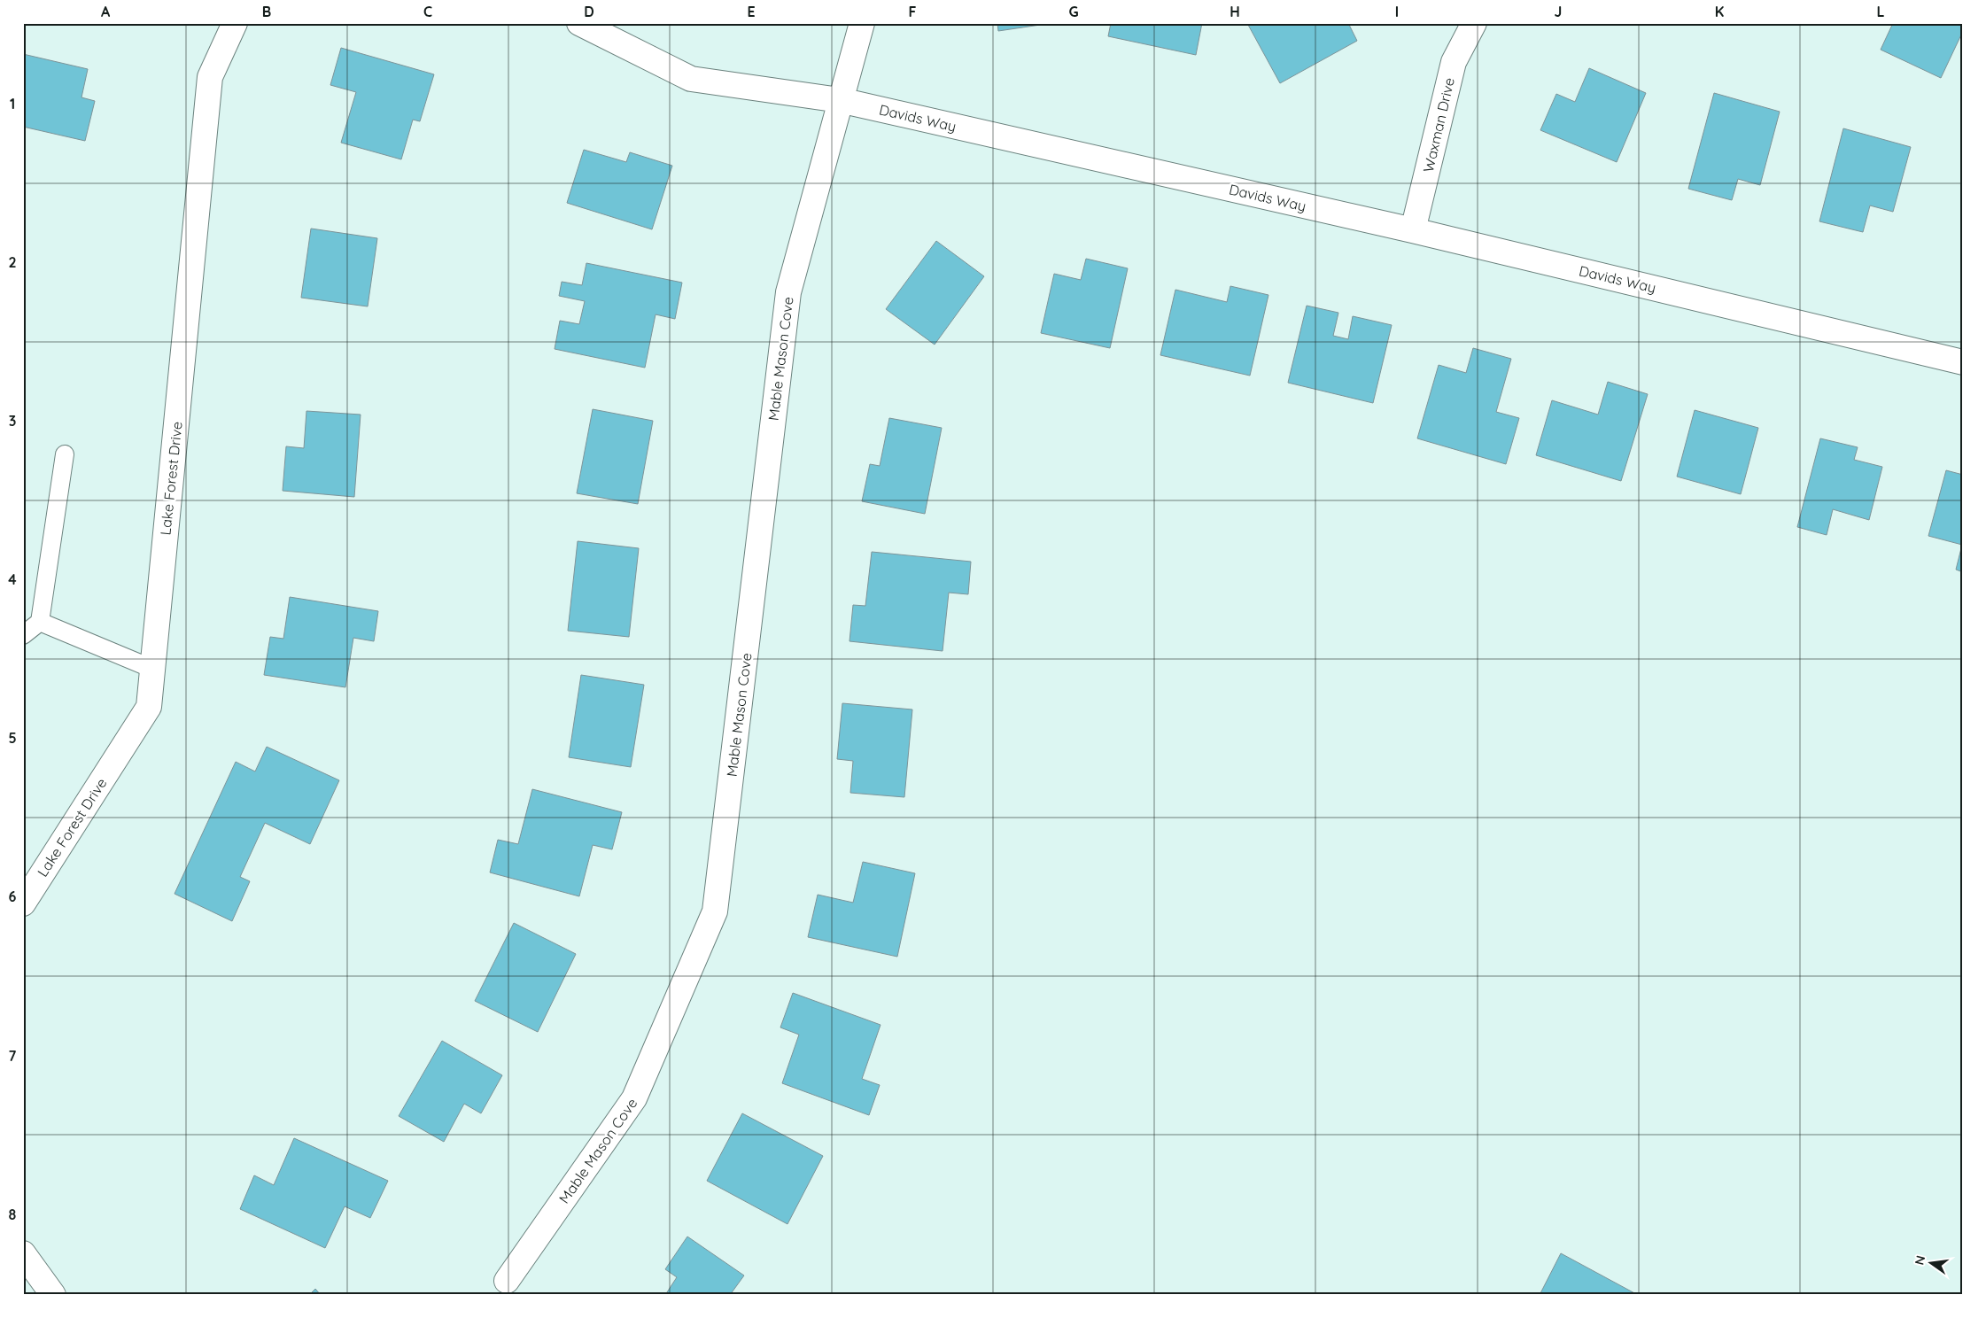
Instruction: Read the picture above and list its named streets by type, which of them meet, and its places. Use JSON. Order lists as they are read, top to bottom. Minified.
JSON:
{"streets":{"street":["Davids Way","Waxman Drive","Mable Mason Cove","Lake Forest Drive"]},"crossings":[["Davids Way","Waxman Drive"],["Davids Way","Mable Mason Cove"]],"north":"left","grid":{"columns":["A","B","C","D","E","F","G","H","I","J","K","L"],"rows":["1","2","3","4","5","6","7","8"]}}
